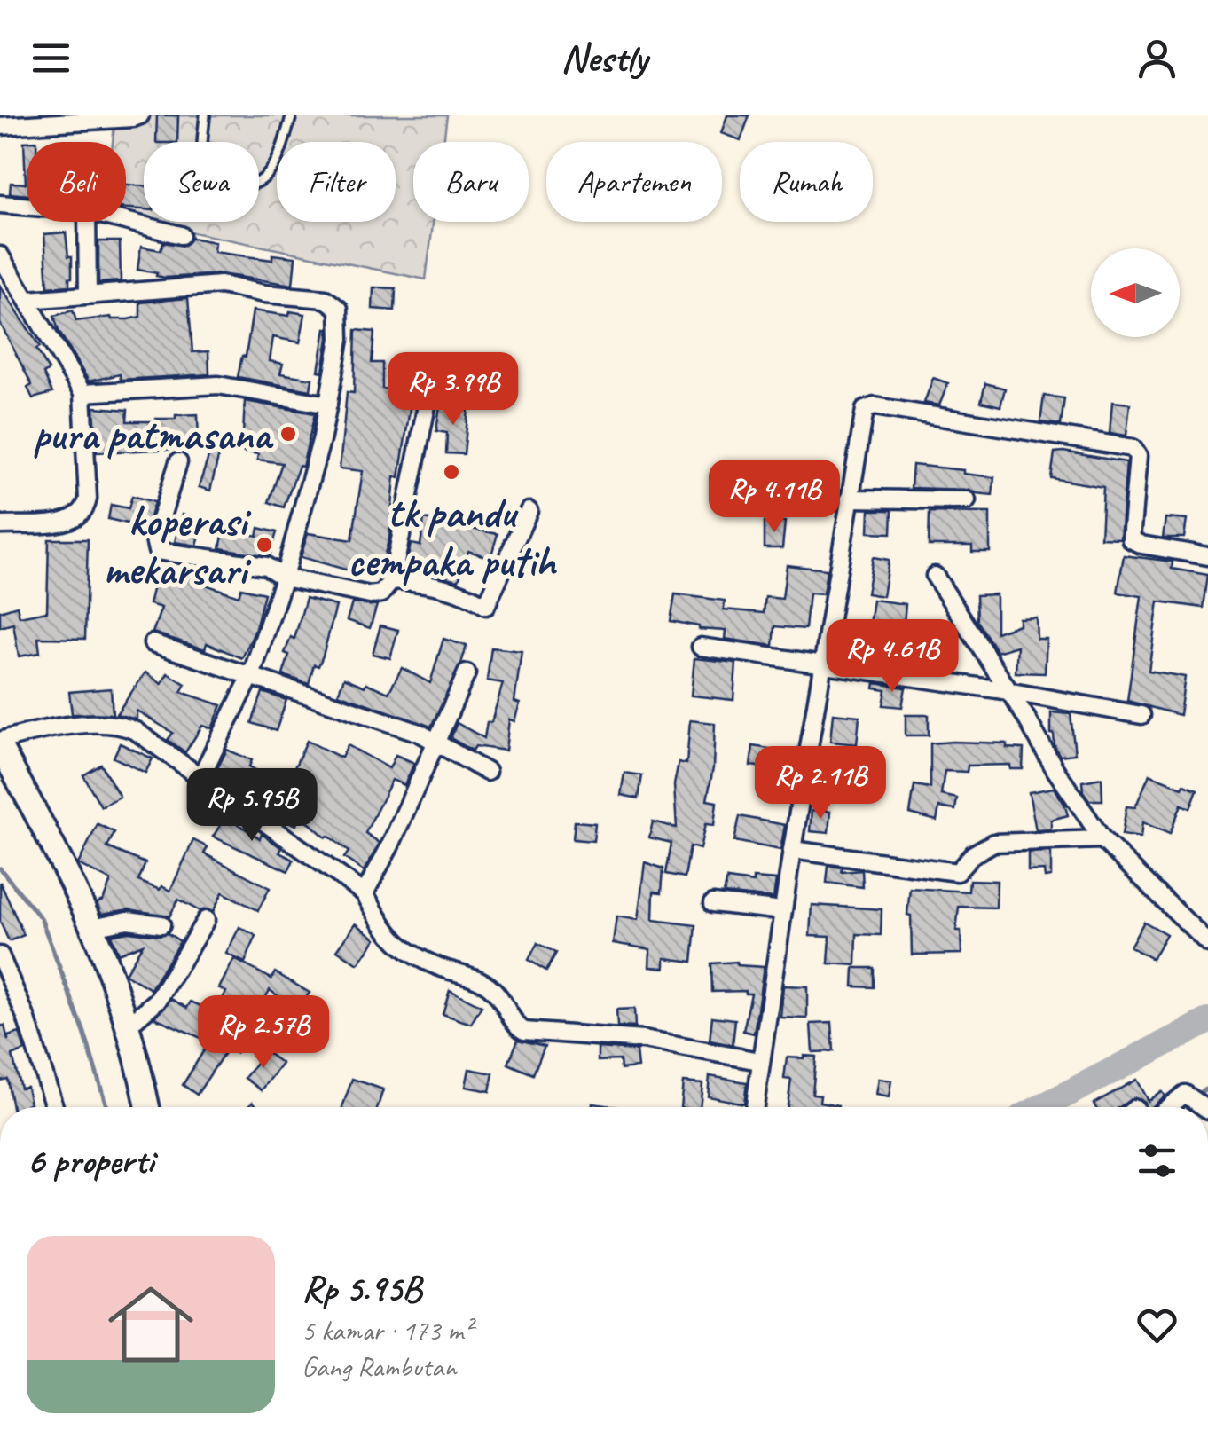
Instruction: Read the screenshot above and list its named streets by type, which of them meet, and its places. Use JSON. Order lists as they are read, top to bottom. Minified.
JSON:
{"places":["pura patmasana","tk pandu cempaka putih","koperasi mekarsari"],"north":"left","page":{"header":"Nestly","chip":["Beli","Sewa","Filter","Baru","Apartemen","Rumah"],"price":["Rp 3.99B","Rp 4.11B","Rp 4.61B","Rp 2.11B","Rp 5.95B","Rp 2.57B"],"heading":"6 properti","list":[{"name":"Rp 5.95B","note":"5 kamar · 173 m² · Gang Rambutan"}]}}
